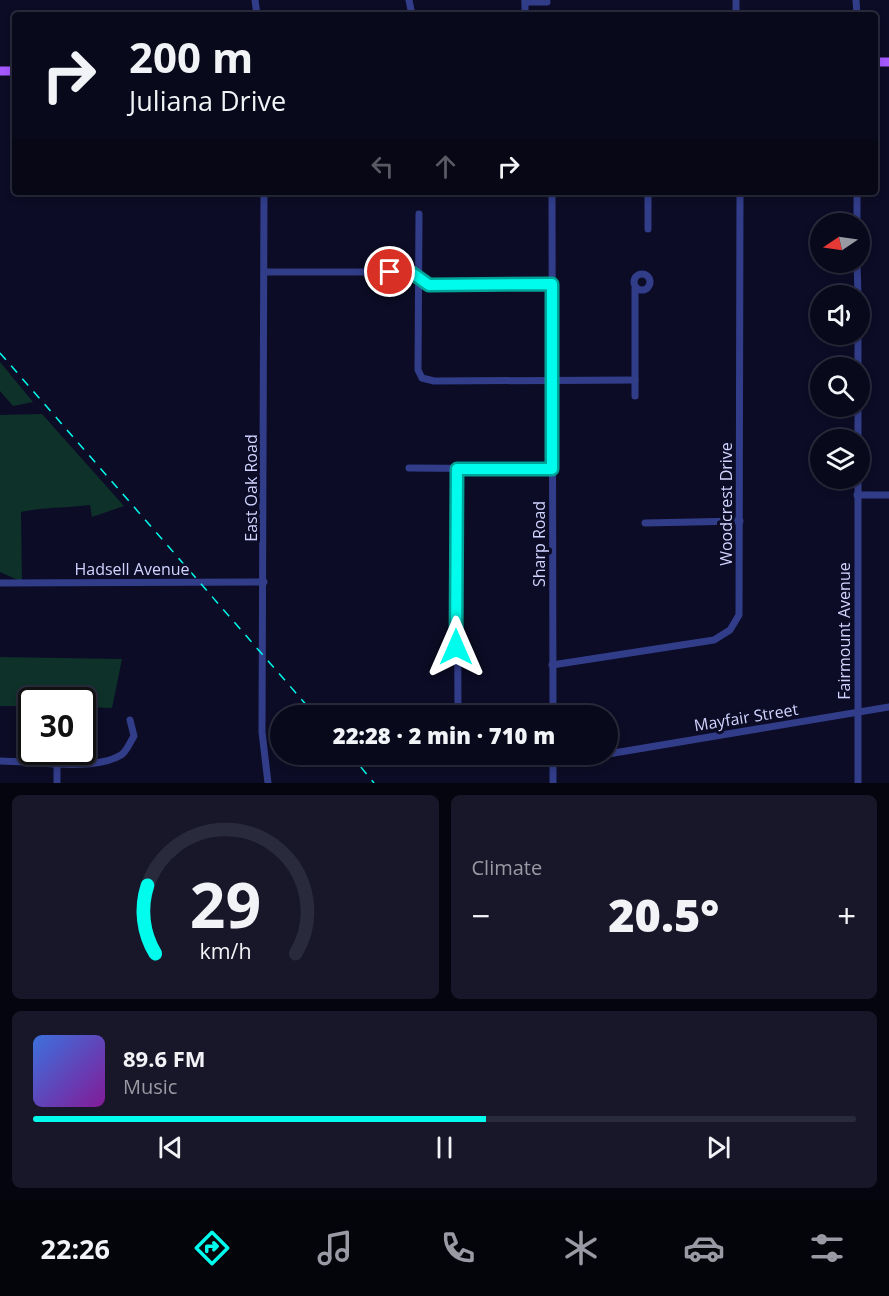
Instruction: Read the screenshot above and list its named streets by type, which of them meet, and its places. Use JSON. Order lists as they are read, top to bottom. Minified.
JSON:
{"streets":{"street":["East Oak Road","Woodcrest Drive","Sharp Road","Hadsell Avenue","Fairmount Avenue","Mayfair Street"]},"crossings":[["East Oak Road","Hadsell Avenue"],["Woodcrest Drive","Sharp Road"],["Fairmount Avenue","Mayfair Street"]],"north":"left","page":{"turn":["200 m","Juliana Drive"],"limit":"30","trip":"22:28 · 2 min · 710 m","tile":"Climate","heat":["−","20.5°","+"],"song":["89.6 FM","Music"],"tabs":"22:26","gauge":["29","km/h"]}}
